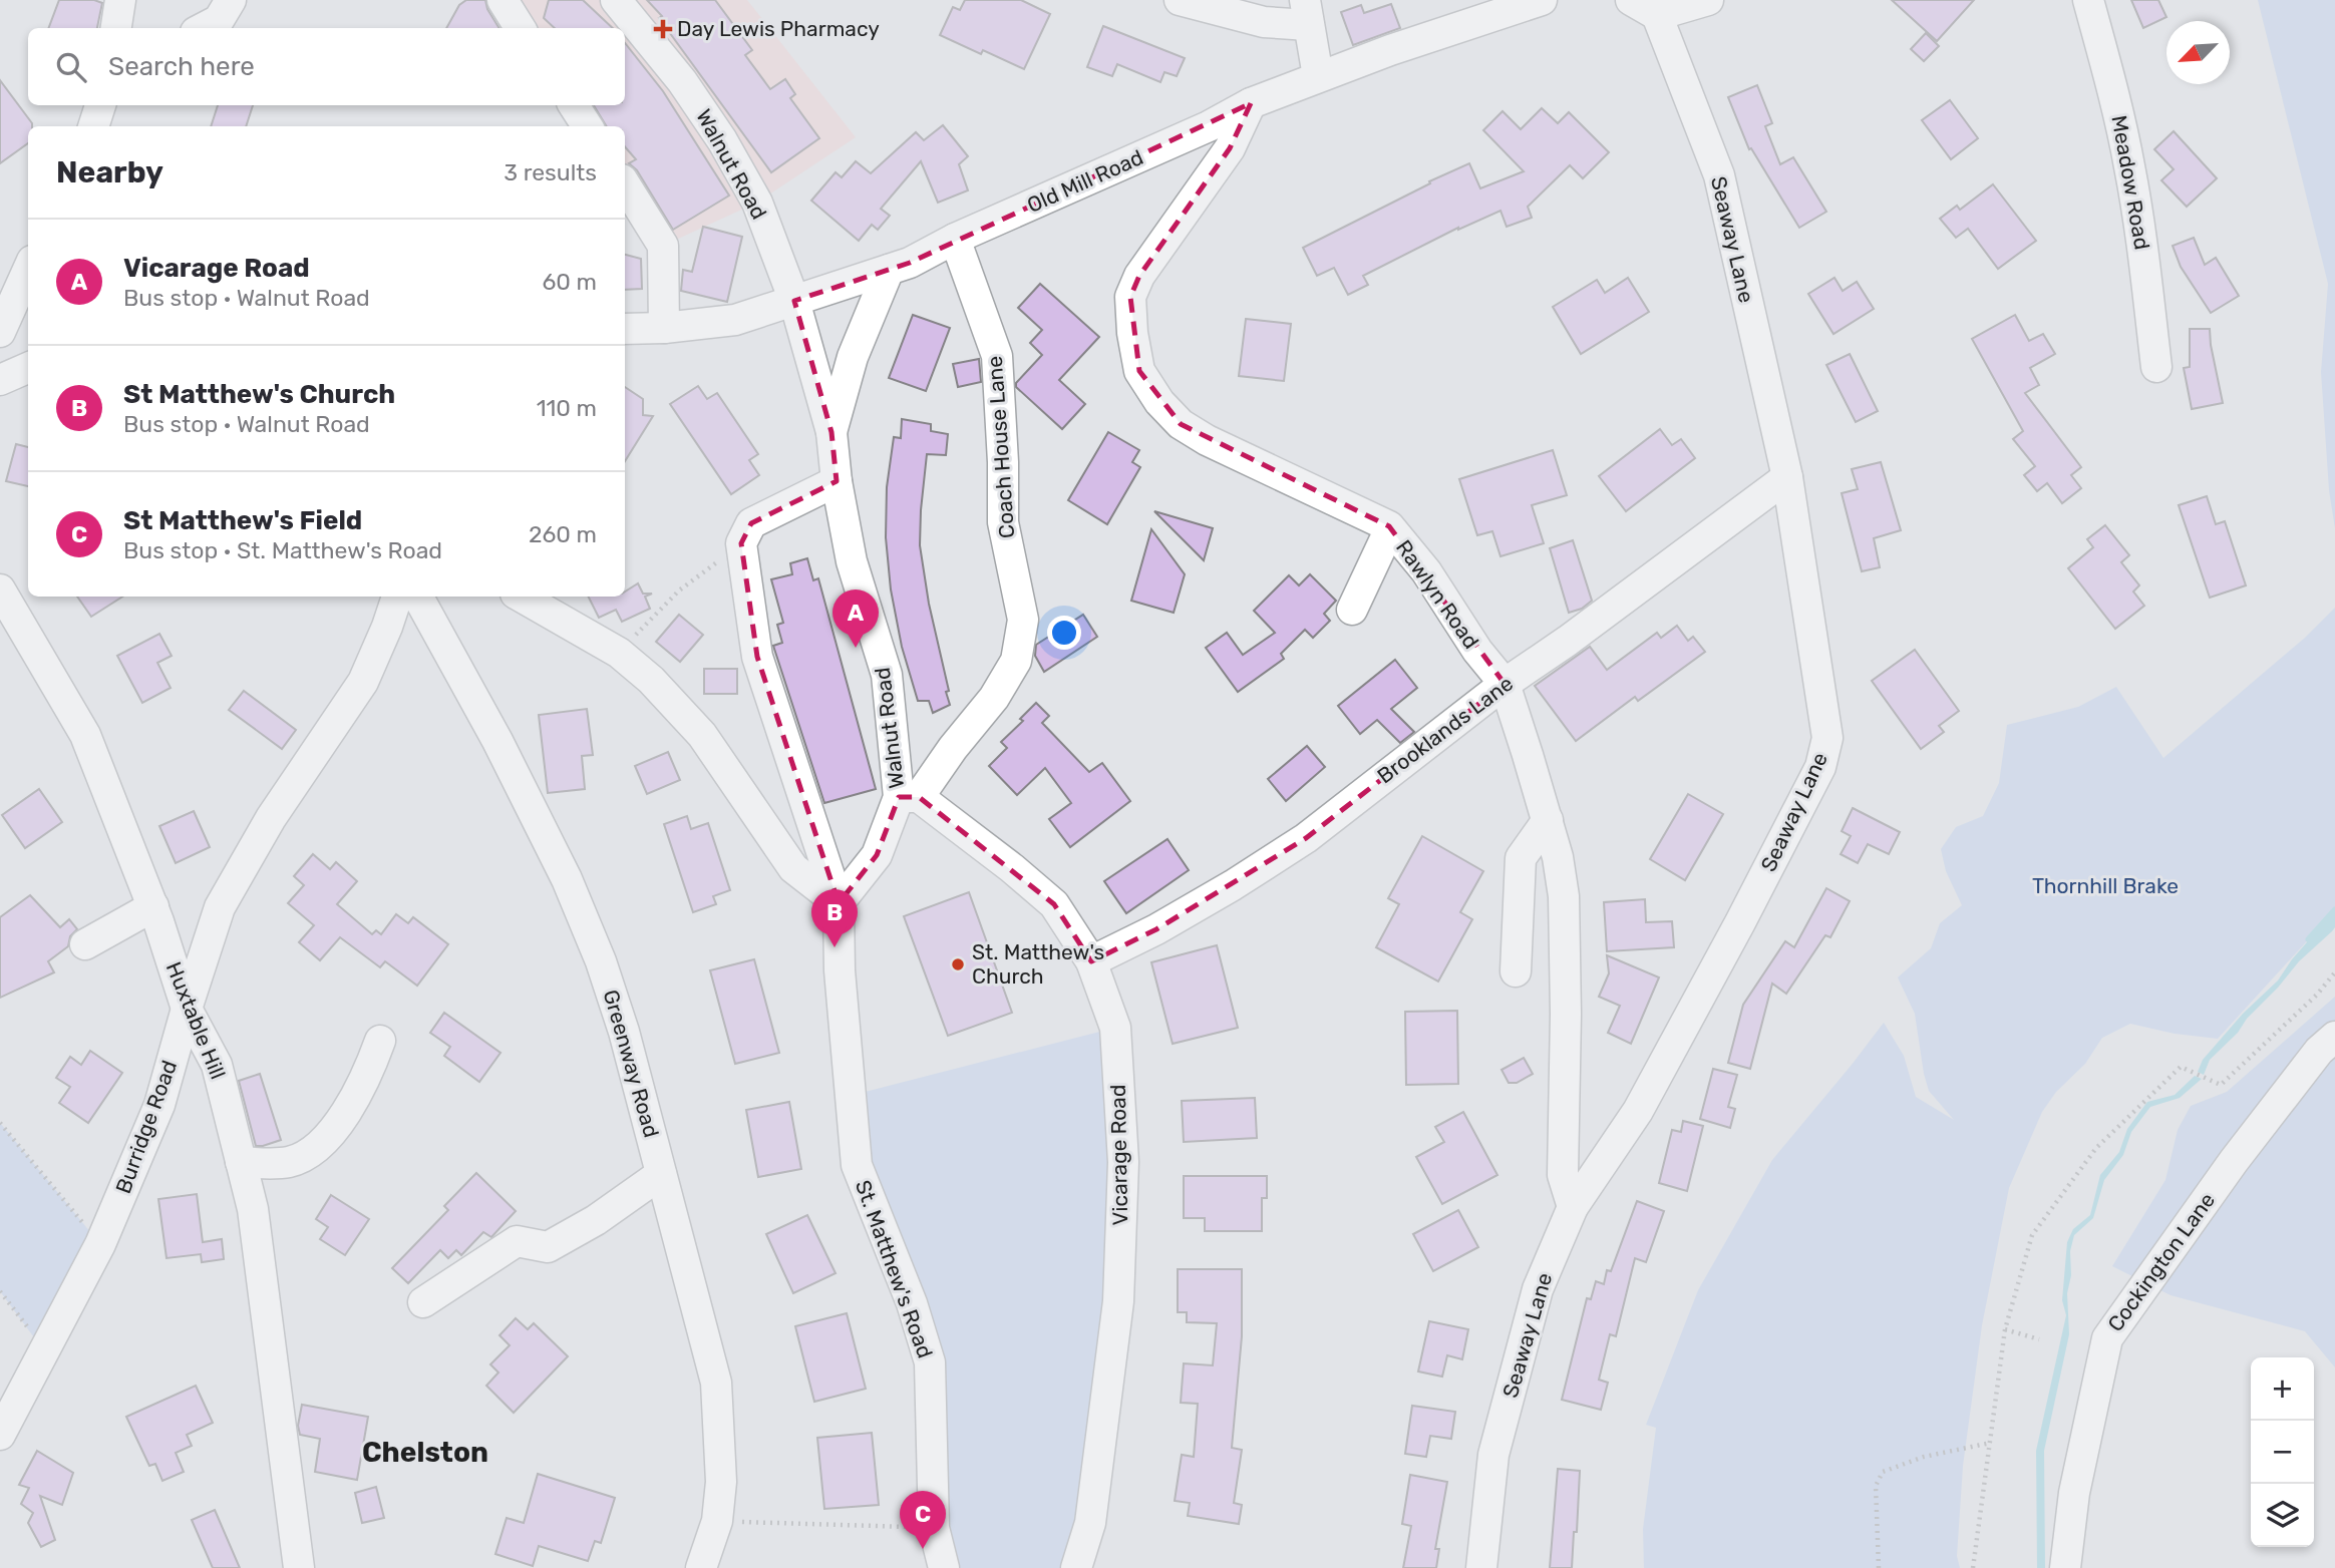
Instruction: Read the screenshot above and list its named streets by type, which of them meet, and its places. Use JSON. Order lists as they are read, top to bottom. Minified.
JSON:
{"streets":{"street":["Walnut Road","Old Mill Road","Meadow Road","Seaway Lane","Coach House Lane","Rawlyn Road","Brooklands Lane","Huxtable Hill","Greenway Road","Burridge Road","Vicarage Road","Cockington Lane","St. Matthew's Road"]},"crossings":[["Walnut Road","Old Mill Road"],["Walnut Road","Coach House Lane"],["Walnut Road","Vicarage Road"],["Walnut Road","St. Matthew's Road"],["Old Mill Road","Coach House Lane"],["Old Mill Road","Rawlyn Road"],["Seaway Lane","Rawlyn Road"],["Seaway Lane","Brooklands Lane"],["Coach House Lane","Vicarage Road"],["Rawlyn Road","Brooklands Lane"],["Brooklands Lane","Vicarage Road"],["Huxtable Hill","Burridge Road"]],"districts":["Chelston"],"parks":["Thornhill Brake"],"places":{"health":["Day Lewis Pharmacy"],"other":["St. Matthew's Church"]},"north":"bottom left","page":{"search":"Search here","heading":["Nearby","3 results"],"list":[{"mark":"A","name":"Vicarage Road","note":"Bus stop · Walnut Road","value":"60 m"},{"mark":"B","name":"St Matthew's Church","note":"Bus stop · Walnut Road","value":"110 m"},{"mark":"C","name":"St Matthew's Field","note":"Bus stop · St. Matthew's Road","value":"260 m"}],"pins":["A","B","C"],"map_buttons":["+","−"]}}
